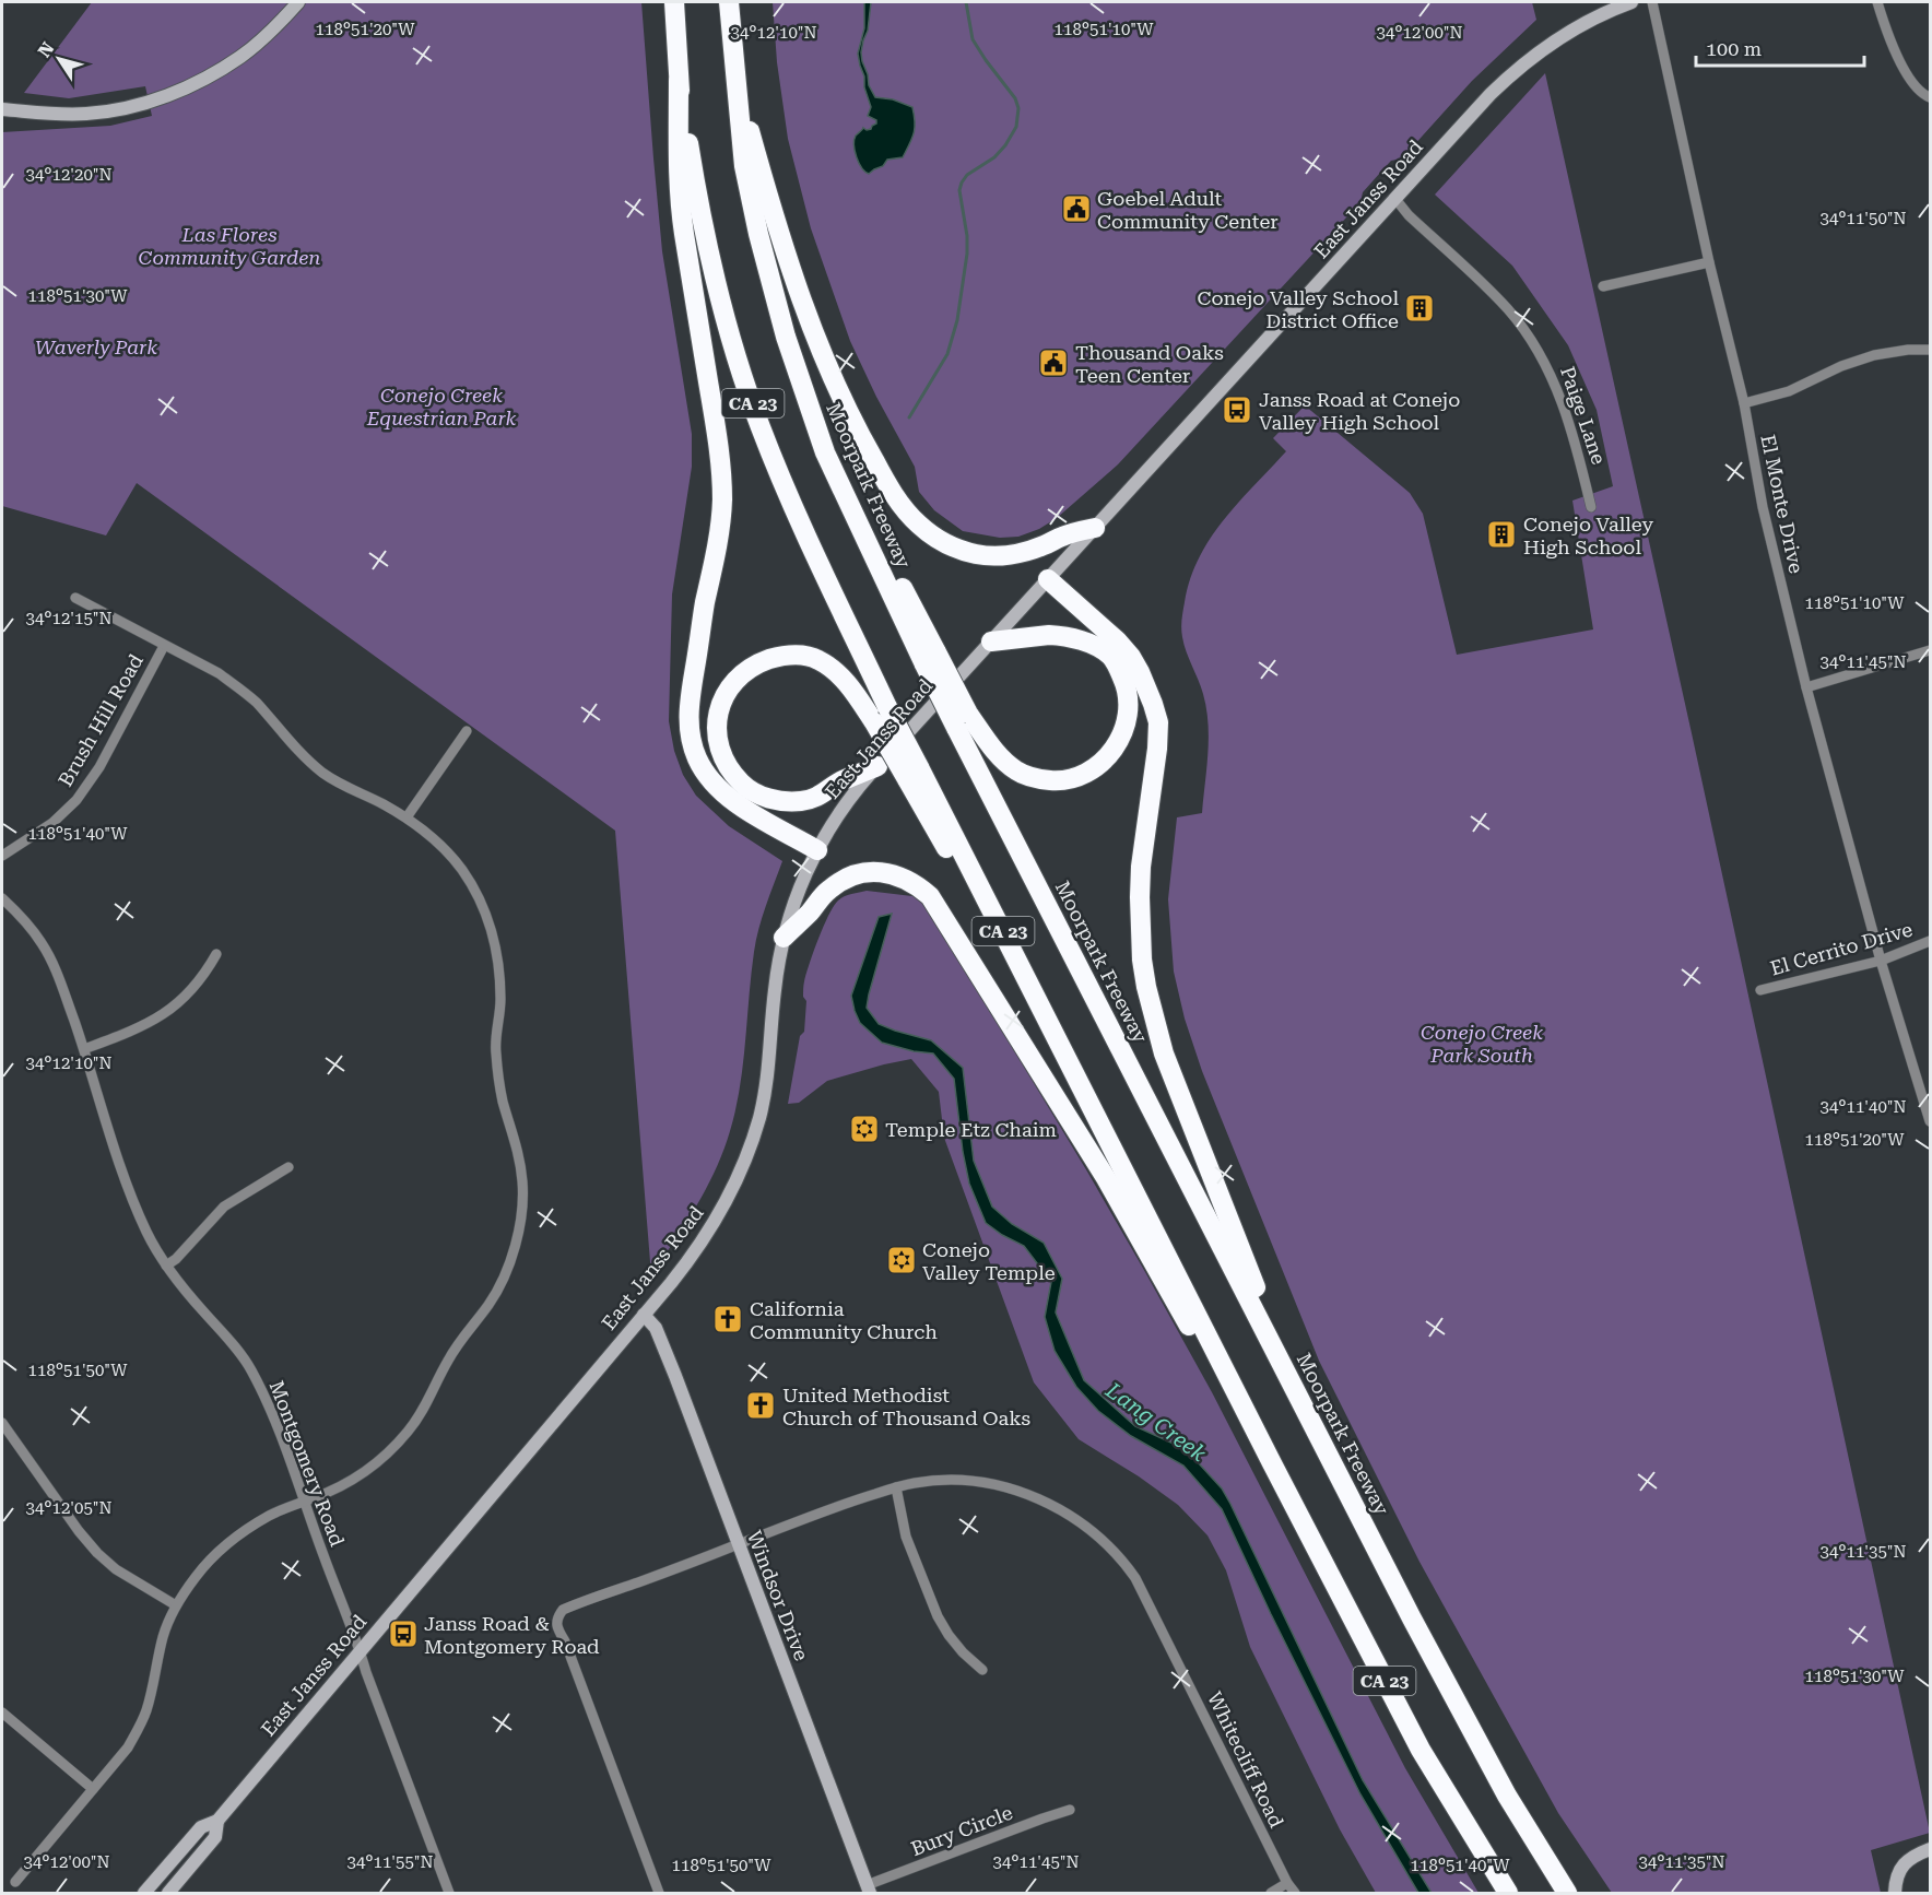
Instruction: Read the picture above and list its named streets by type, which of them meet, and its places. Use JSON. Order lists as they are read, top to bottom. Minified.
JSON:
{"streets":{"highway":["CA 23","Moorpark Freeway"],"main road":["East Janss Road","Windsor Drive"],"street":["Paige Lane","El Monte Drive","Brush Hill Road","El Cerrito Drive","Montgomery Road","Whitecliff Road","Bury Circle"]},"crossings":[["East Janss Road","Paige Lane"],["East Janss Road","Montgomery Road"],["East Janss Road","Windsor Drive"],["El Monte Drive","El Cerrito Drive"],["Windsor Drive","Whitecliff Road"],["Windsor Drive","Bury Circle"]],"water":["Lang Creek"],"parks":["Las Flores Community Garden","Waverly Park","Conejo Creek Equestrian Park","Conejo Creek Park South"],"places":{"public building":["Goebel Adult Community Center","Thousand Oaks Teen Center"],"building":["Conejo Valley School District Office","Conejo Valley High School"],"bus stop":["Janss Road at Conejo Valley High School","Janss Road & Montgomery Road"],"synagogue":["Temple Etz Chaim","Conejo Valley Temple"],"church":["California Community Church","United Methodist Church of Thousand Oaks"]},"scale_bar":"100 m","north":"top left","coordinates":["118°51'20\"W","118°51'10\"W","34°12'10\"N","34°12'00\"N","34°12'20\"N","34°11'50\"N","118°51'30\"W","34°12'15\"N","34°11'45\"N","118°51'40\"W","34°11'40\"N","118°51'50\"W","34°12'05\"N","34°11'35\"N","34°11'55\"N"]}
